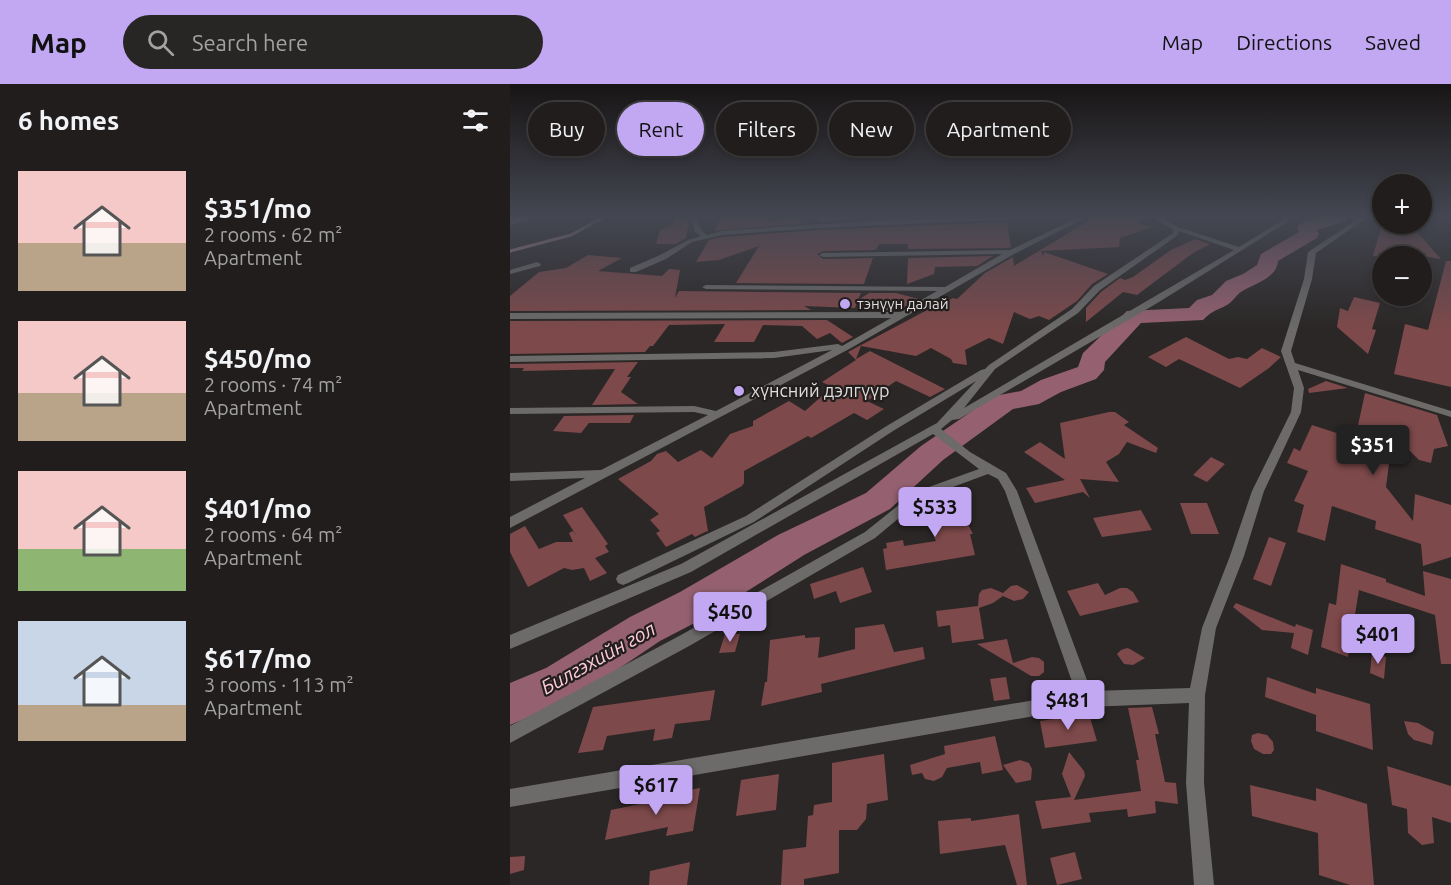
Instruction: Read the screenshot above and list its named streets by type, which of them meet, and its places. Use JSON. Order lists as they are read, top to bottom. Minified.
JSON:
{"water":["Билгэхийн гол"],"places":["тэнүүн далай","хүнсний дэлгүүр"],"page":{"header":"Map","search":"Search here","nav":["Map","Directions","Saved"],"heading":"6 homes","chip":["Buy","Rent","Filters","New","Apartment"],"list":[{"name":"$351/mo","note":"2 rooms · 62 m² · Apartment"},{"name":"$450/mo","note":"2 rooms · 74 m² · Apartment"},{"name":"$401/mo","note":"2 rooms · 64 m² · Apartment"},{"name":"$617/mo","note":"3 rooms · 113 m² · Apartment"}],"map_buttons":["+","−"],"price":["$351","$533","$450","$401","$481","$617"]}}
